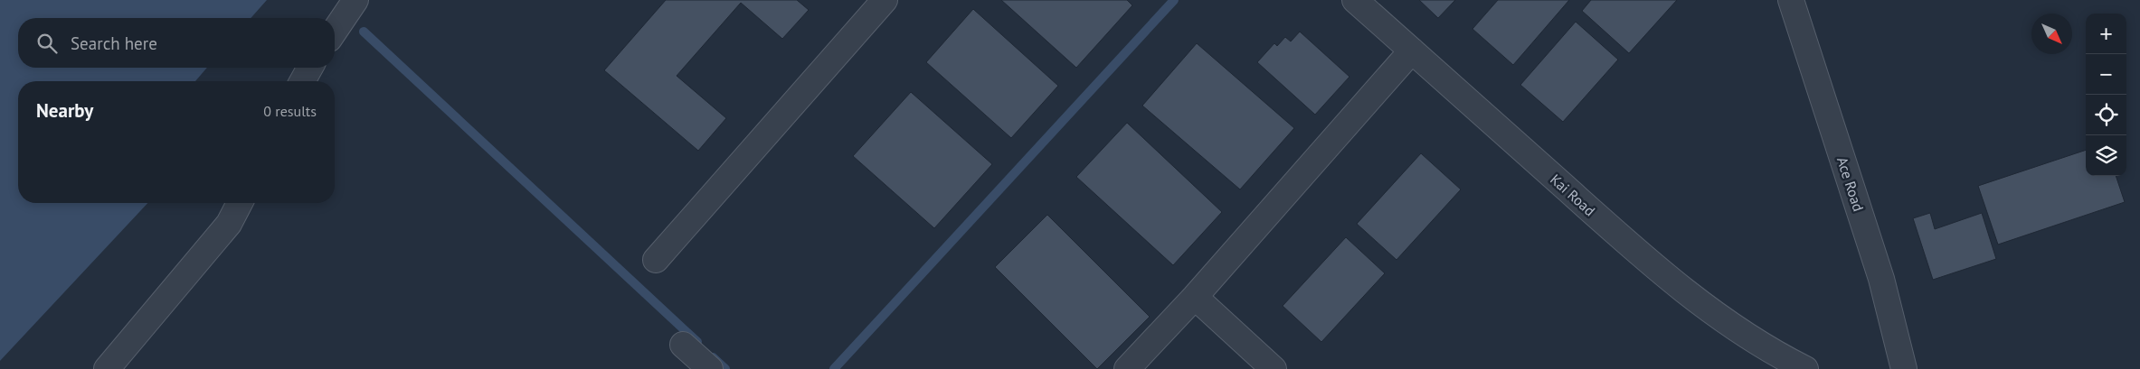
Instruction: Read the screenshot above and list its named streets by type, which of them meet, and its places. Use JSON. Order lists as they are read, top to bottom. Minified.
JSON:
{"streets":{"street":["Ace Road","Kai Road"]},"north":"bottom right","page":{"map_buttons":["+","−"],"search":"Search here","heading":["Nearby","0 results"]}}
